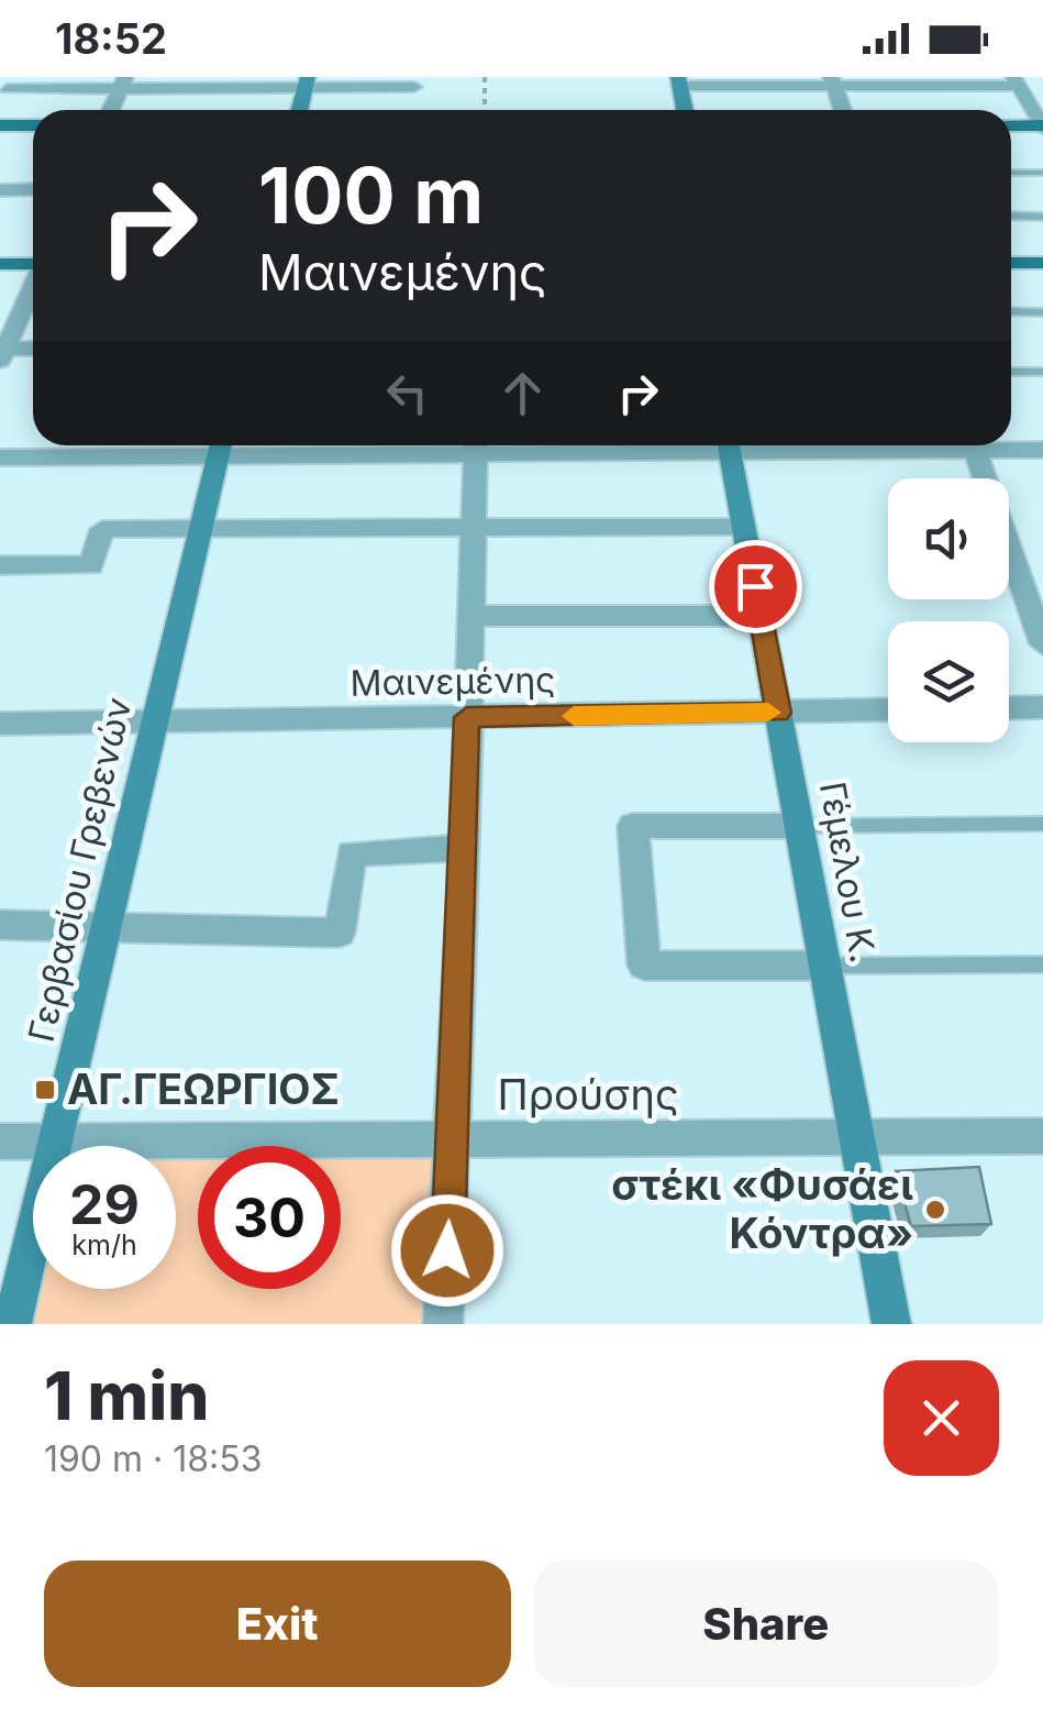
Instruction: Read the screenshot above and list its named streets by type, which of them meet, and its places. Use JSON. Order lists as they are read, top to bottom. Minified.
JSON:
{"streets":{"main road":["Γερβασίου Γρεβενών","Γέμελου Κ."],"street":["Μαινεμένης","Προύσης"]},"crossings":[["Μαινεμένης","Γερβασίου Γρεβενών"],["Μαινεμένης","Γέμελου Κ."],["Γερβασίου Γρεβενών","Προύσης"],["Γέμελου Κ.","Προύσης"]],"places":{"transit":["ΑΓ.ΓΕΩΡΓΙΟΣ"],"other":["στέκι «Φυσάει Κόντρα»"]},"page":{"status":"18:52","turn":["100 m","Μαινεμένης"],"speed":"29 km/h","limit":"30","heading":["1 min","190 m · 18:53"],"buttons":["Exit","Share"]}}
